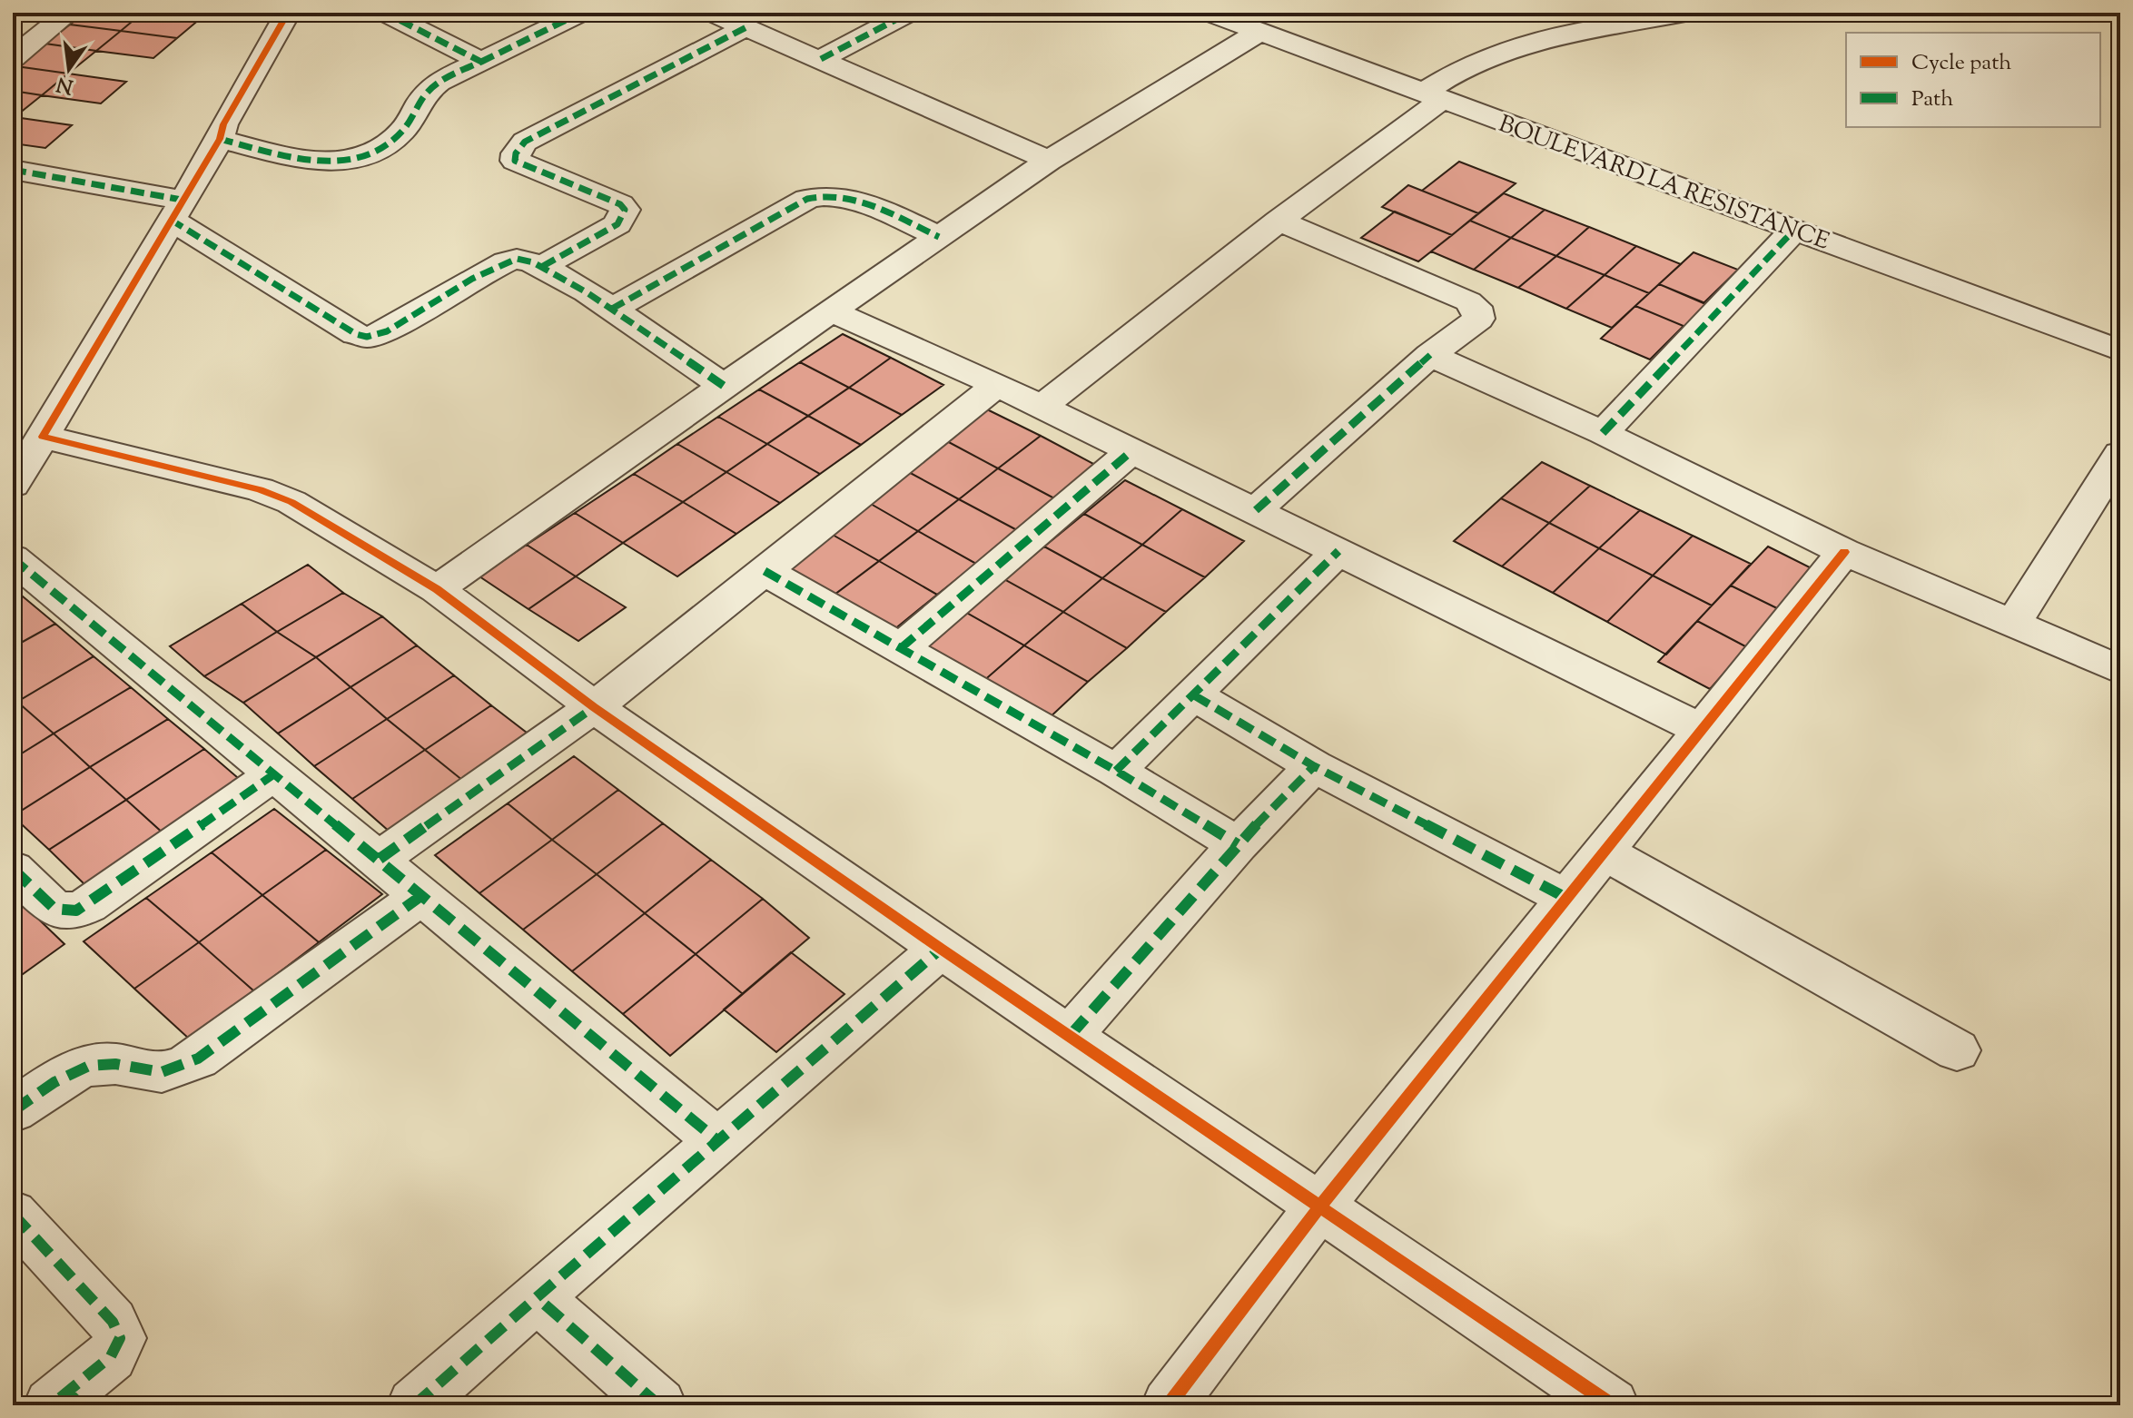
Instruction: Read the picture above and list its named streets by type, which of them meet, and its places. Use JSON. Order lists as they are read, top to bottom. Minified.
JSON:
{"streets":{"street":["BOULEVARD LA RESISTANCE"]},"legend":["Cycle path","Path"],"north":"bottom"}
